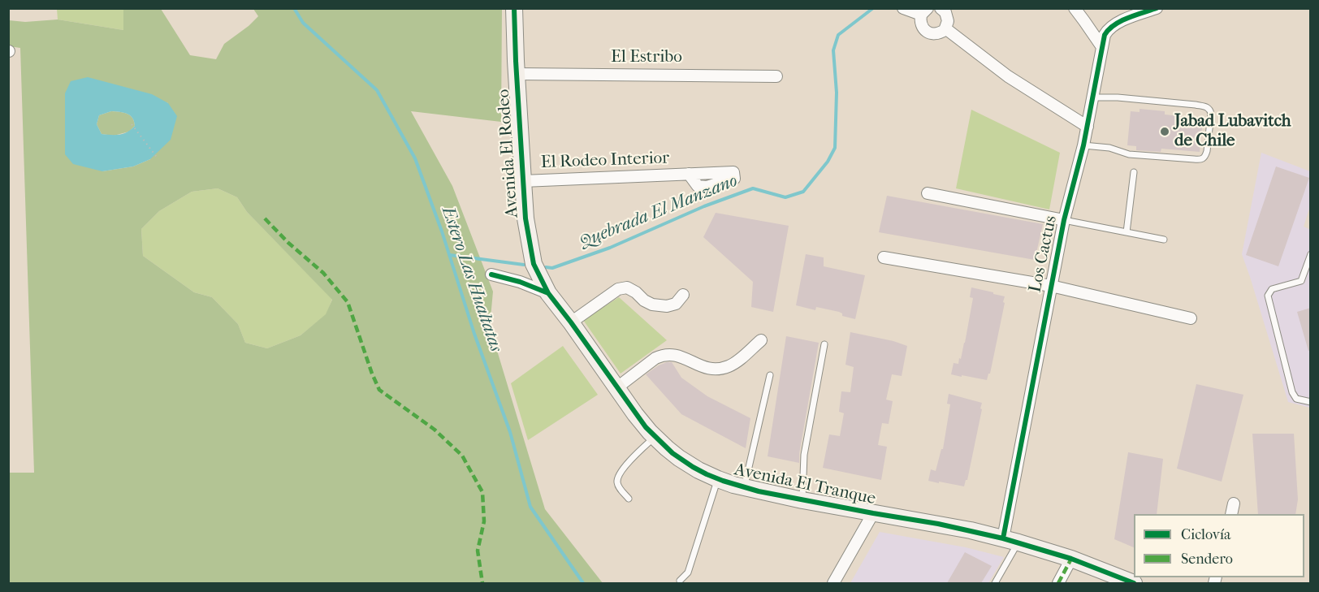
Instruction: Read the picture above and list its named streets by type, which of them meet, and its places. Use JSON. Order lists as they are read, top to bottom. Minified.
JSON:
{"streets":{"street":["El Estribo","Avenida El Rodeo","El Rodeo Interior","Los Cactus","Avenida El Tranque"]},"crossings":[["El Estribo","Avenida El Rodeo"],["Avenida El Rodeo","El Rodeo Interior"],["Avenida El Rodeo","Avenida El Tranque"],["Los Cactus","Avenida El Tranque"]],"water":["Quebrada El Manzano","Estero Las Hualtatas"],"places":["Jabad Lubavitch de Chile"],"legend":["Ciclovía","Sendero"]}
